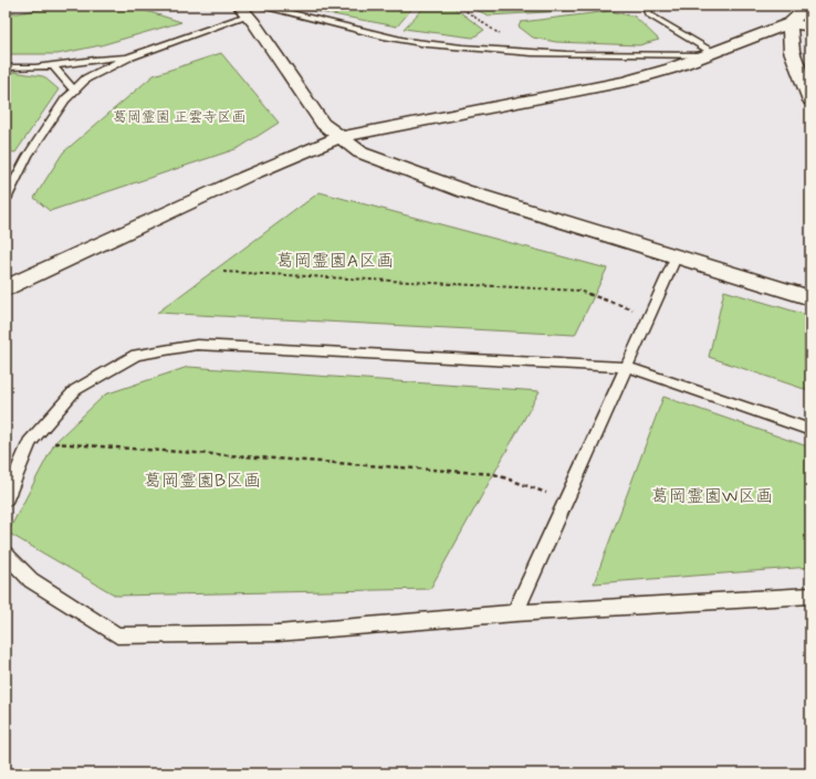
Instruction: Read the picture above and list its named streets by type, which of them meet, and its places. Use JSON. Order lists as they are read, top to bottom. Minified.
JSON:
{"parks":["葛岡霊園 正雲寺区画","葛岡霊園A区画","葛岡霊園B区画","葛岡霊園W区画"]}
